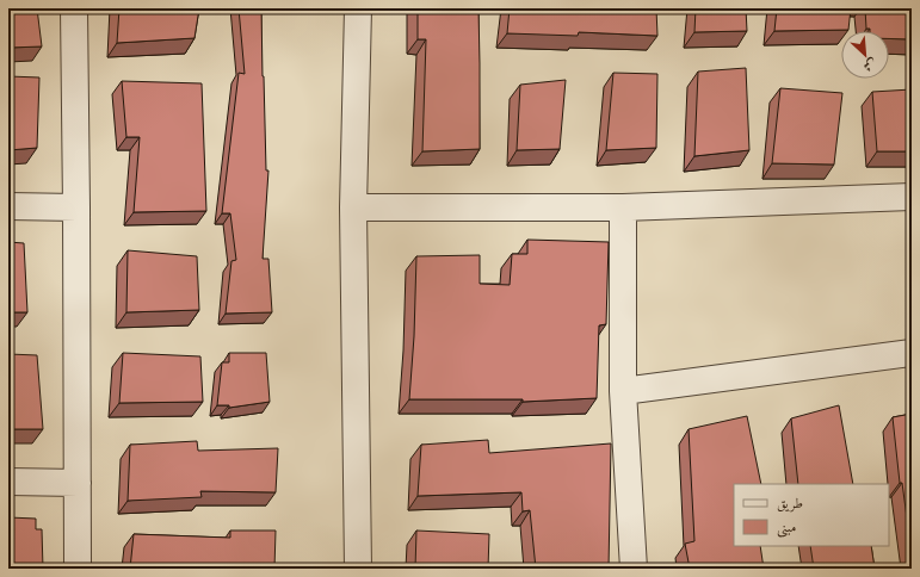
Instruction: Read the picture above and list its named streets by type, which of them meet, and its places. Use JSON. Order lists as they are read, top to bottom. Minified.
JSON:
{"legend":["طريق","مبنى"],"north":"bottom right"}
